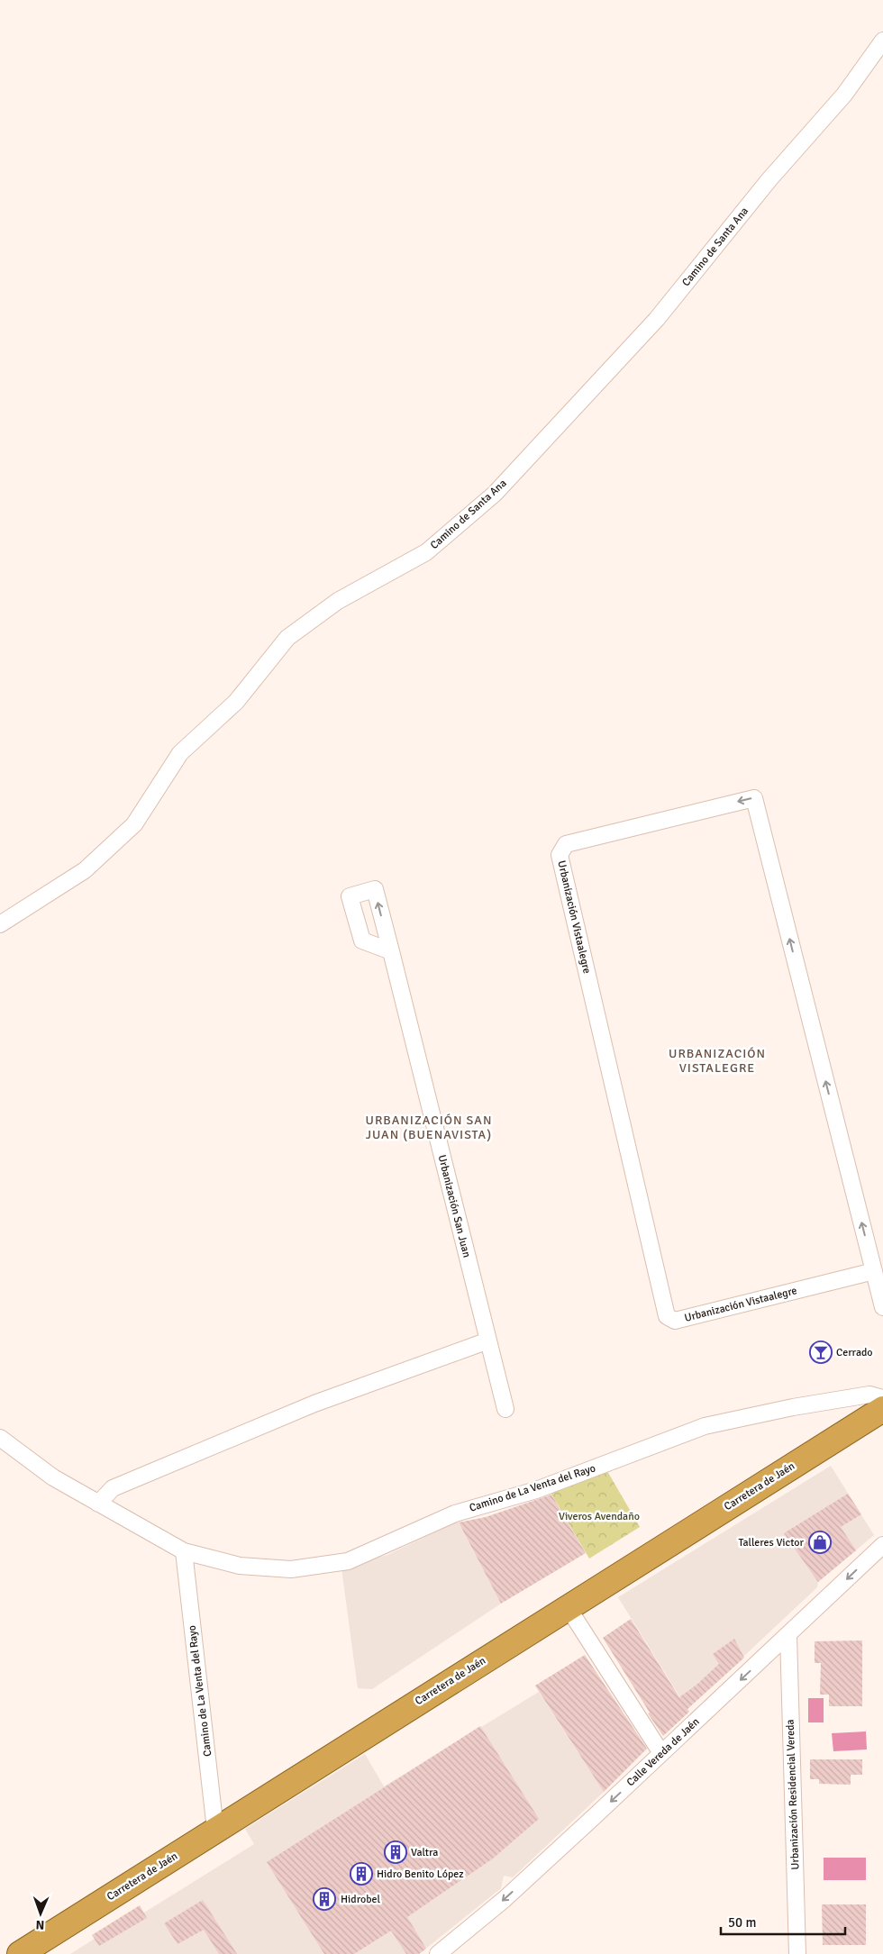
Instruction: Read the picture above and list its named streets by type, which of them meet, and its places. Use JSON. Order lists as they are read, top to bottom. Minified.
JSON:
{"streets":{"highway":["Carretera de Jaén"],"street":["Camino de Santa Ana","Urbanización Vistaalegre","Urbanización San Juan","Camino de La Venta del Rayo","Calle Vereda de Jaén","Urbanización Residencial Vereda"]},"crossings":[["Carretera de Jaén","Camino de La Venta del Rayo"],["Calle Vereda de Jaén","Urbanización Residencial Vereda"]],"one_way":["Calle Vereda de Jaén"],"districts":["URBANIZACIÓN VISTALEGRE","URBANIZACIÓN SAN JUAN (BUENAVISTA)"],"parks":["Viveros Avendaño"],"places":{"bar":["Cerrado"],"shop":["Talleres Victor"],"building":["Valtra","Hidro Benito López","Hidrobel"]},"scale_bar":"50 m","north":"bottom"}
